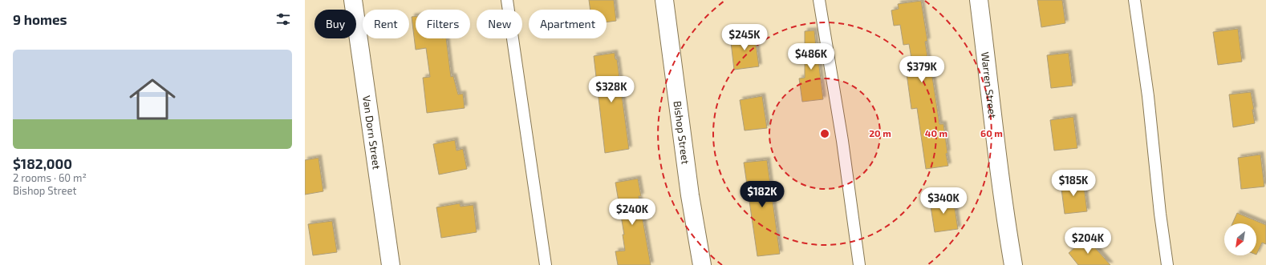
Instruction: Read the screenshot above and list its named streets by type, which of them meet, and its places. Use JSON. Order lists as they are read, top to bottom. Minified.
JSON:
{"streets":{"street":["Warren Street","Van Dorn Street","Bishop Street"]},"north":"bottom left","page":{"heading":"9 homes","chip":["Buy","Rent","Filters","New","Apartment"],"price":["$245K","$486K","$379K","$328K","$185K","$182K","$340K","$240K","$204K"],"list":[{"name":"$182,000","note":"2 rooms · 60 m² · Bishop Street"}]},"rings":["20 m","40 m","60 m"]}
